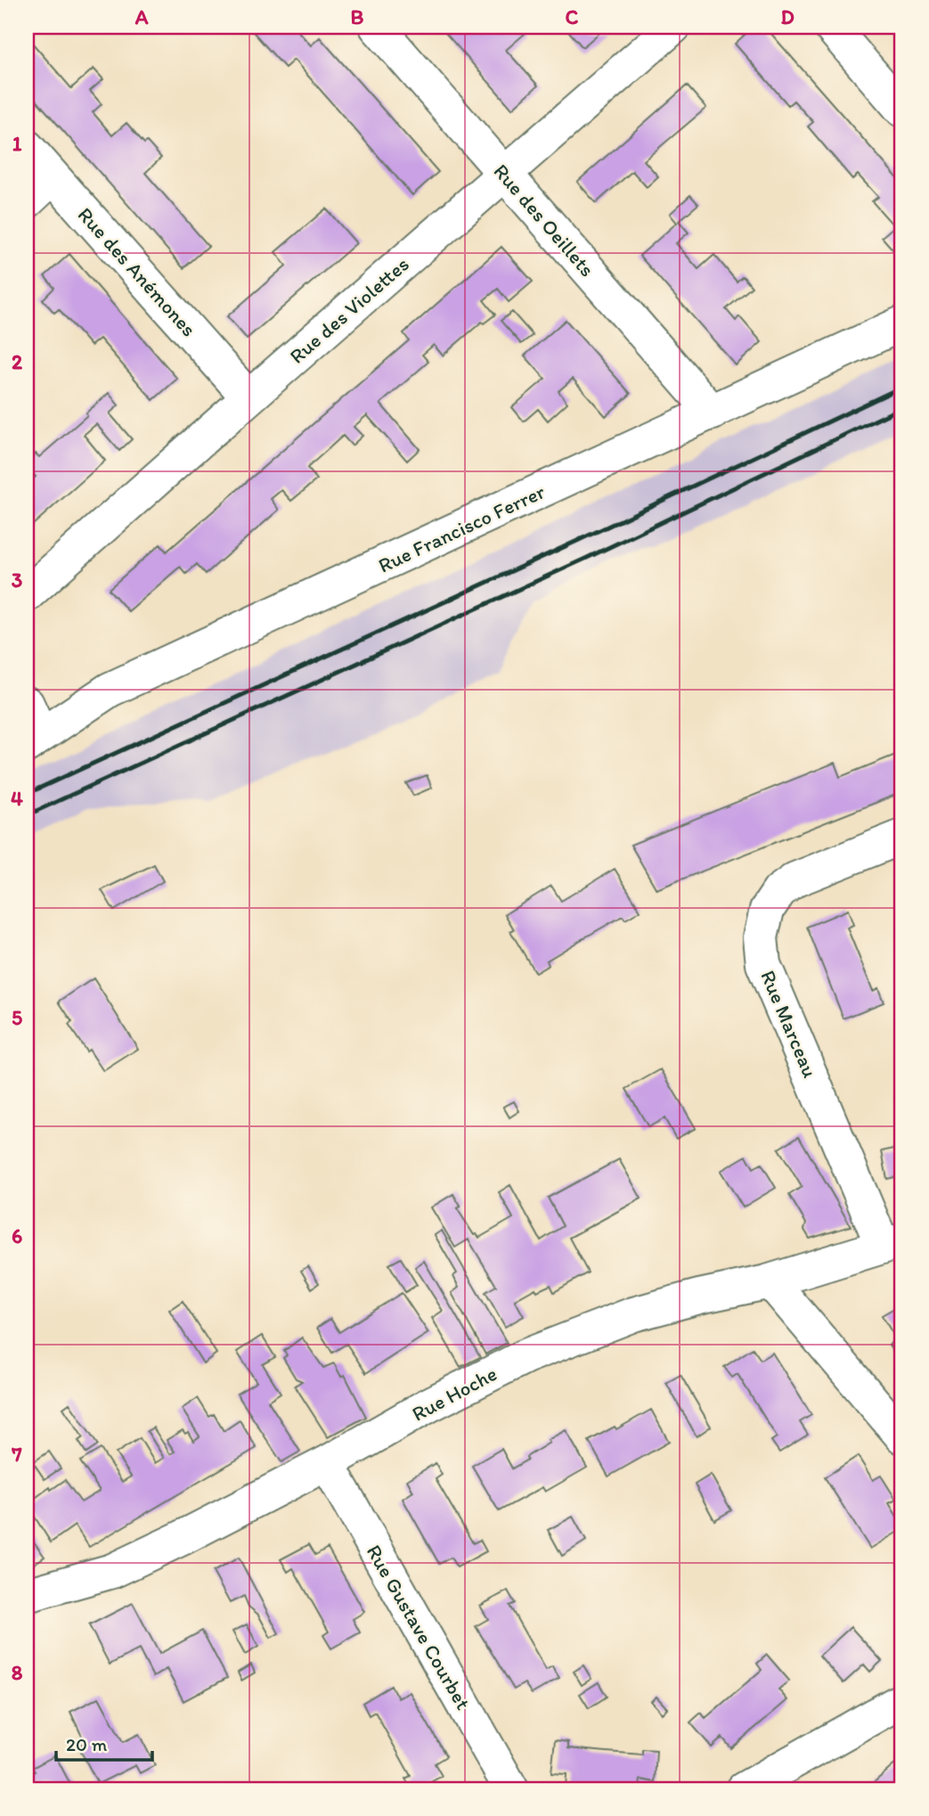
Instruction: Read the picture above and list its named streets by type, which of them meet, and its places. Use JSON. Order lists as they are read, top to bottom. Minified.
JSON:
{"streets":{"street":["Rue des Oeillets","Rue des Anémones","Rue des Violettes","Rue Francisco Ferrer","Rue Marceau","Rue Hoche","Rue Gustave Courbet"]},"crossings":[["Rue des Oeillets","Rue des Violettes"],["Rue des Oeillets","Rue Francisco Ferrer"],["Rue des Anémones","Rue des Violettes"],["Rue Marceau","Rue Hoche"],["Rue Hoche","Rue Gustave Courbet"]],"scale_bar":"20 m","grid":{"columns":["A","B","C","D"],"rows":["1","2","3","4","5","6","7","8"]}}
